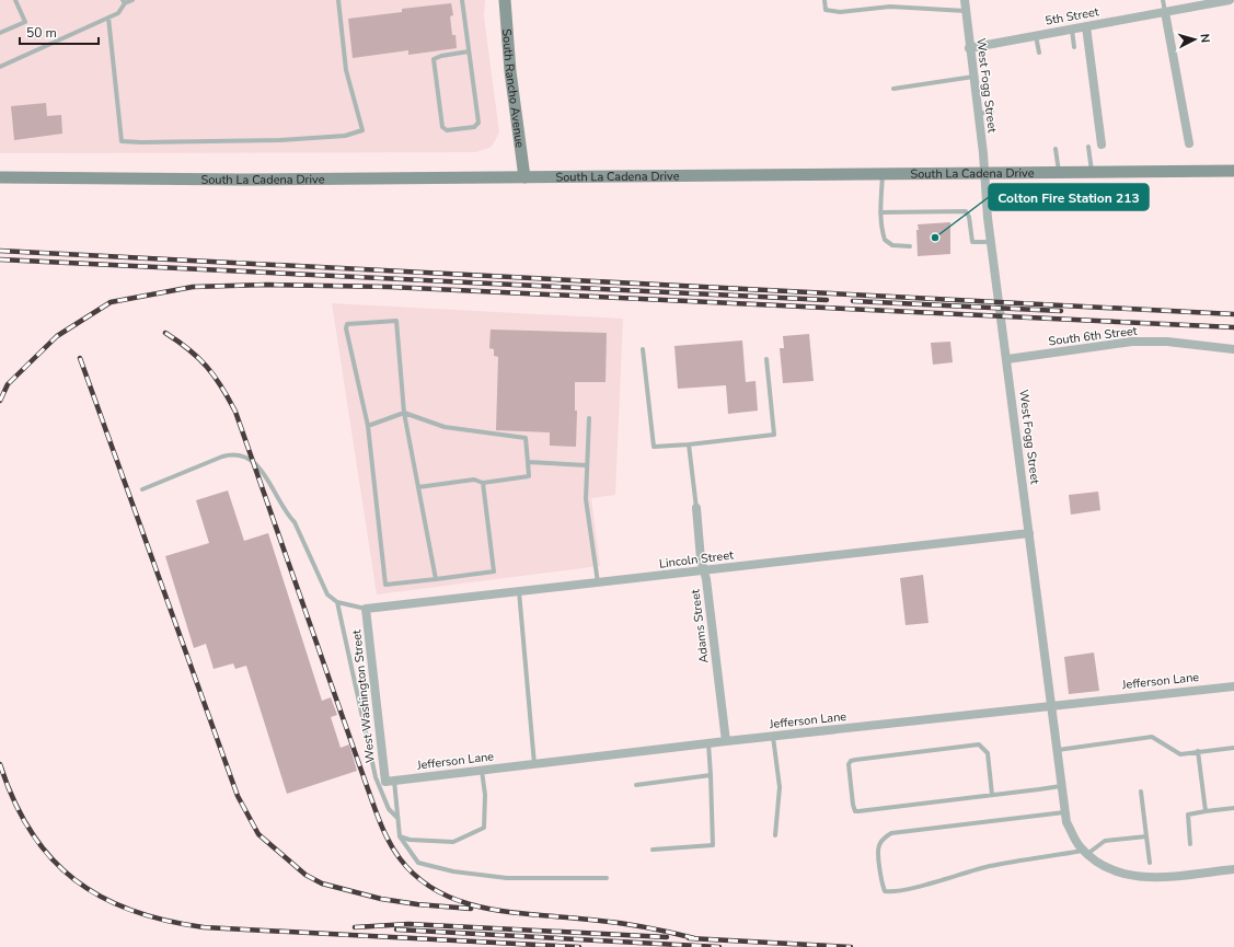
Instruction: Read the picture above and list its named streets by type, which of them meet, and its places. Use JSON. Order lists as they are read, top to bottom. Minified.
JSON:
{"streets":{"main road":["South Rancho Avenue","South La Cadena Drive"],"street":["5th Street","West Fogg Street","South 6th Street","Lincoln Street","Adams Street","Jefferson Lane","West Washington Street"]},"crossings":[["5th Street","West Fogg Street"],["West Fogg Street","South La Cadena Drive"],["West Fogg Street","South 6th Street"],["West Fogg Street","Lincoln Street"],["West Fogg Street","Jefferson Lane"],["South Rancho Avenue","South La Cadena Drive"],["Lincoln Street","Adams Street"],["Lincoln Street","West Washington Street"],["Adams Street","Jefferson Lane"],["Jefferson Lane","West Washington Street"]],"places":["Colton Fire Station 213"],"scale_bar":"50 m","north":"right"}
